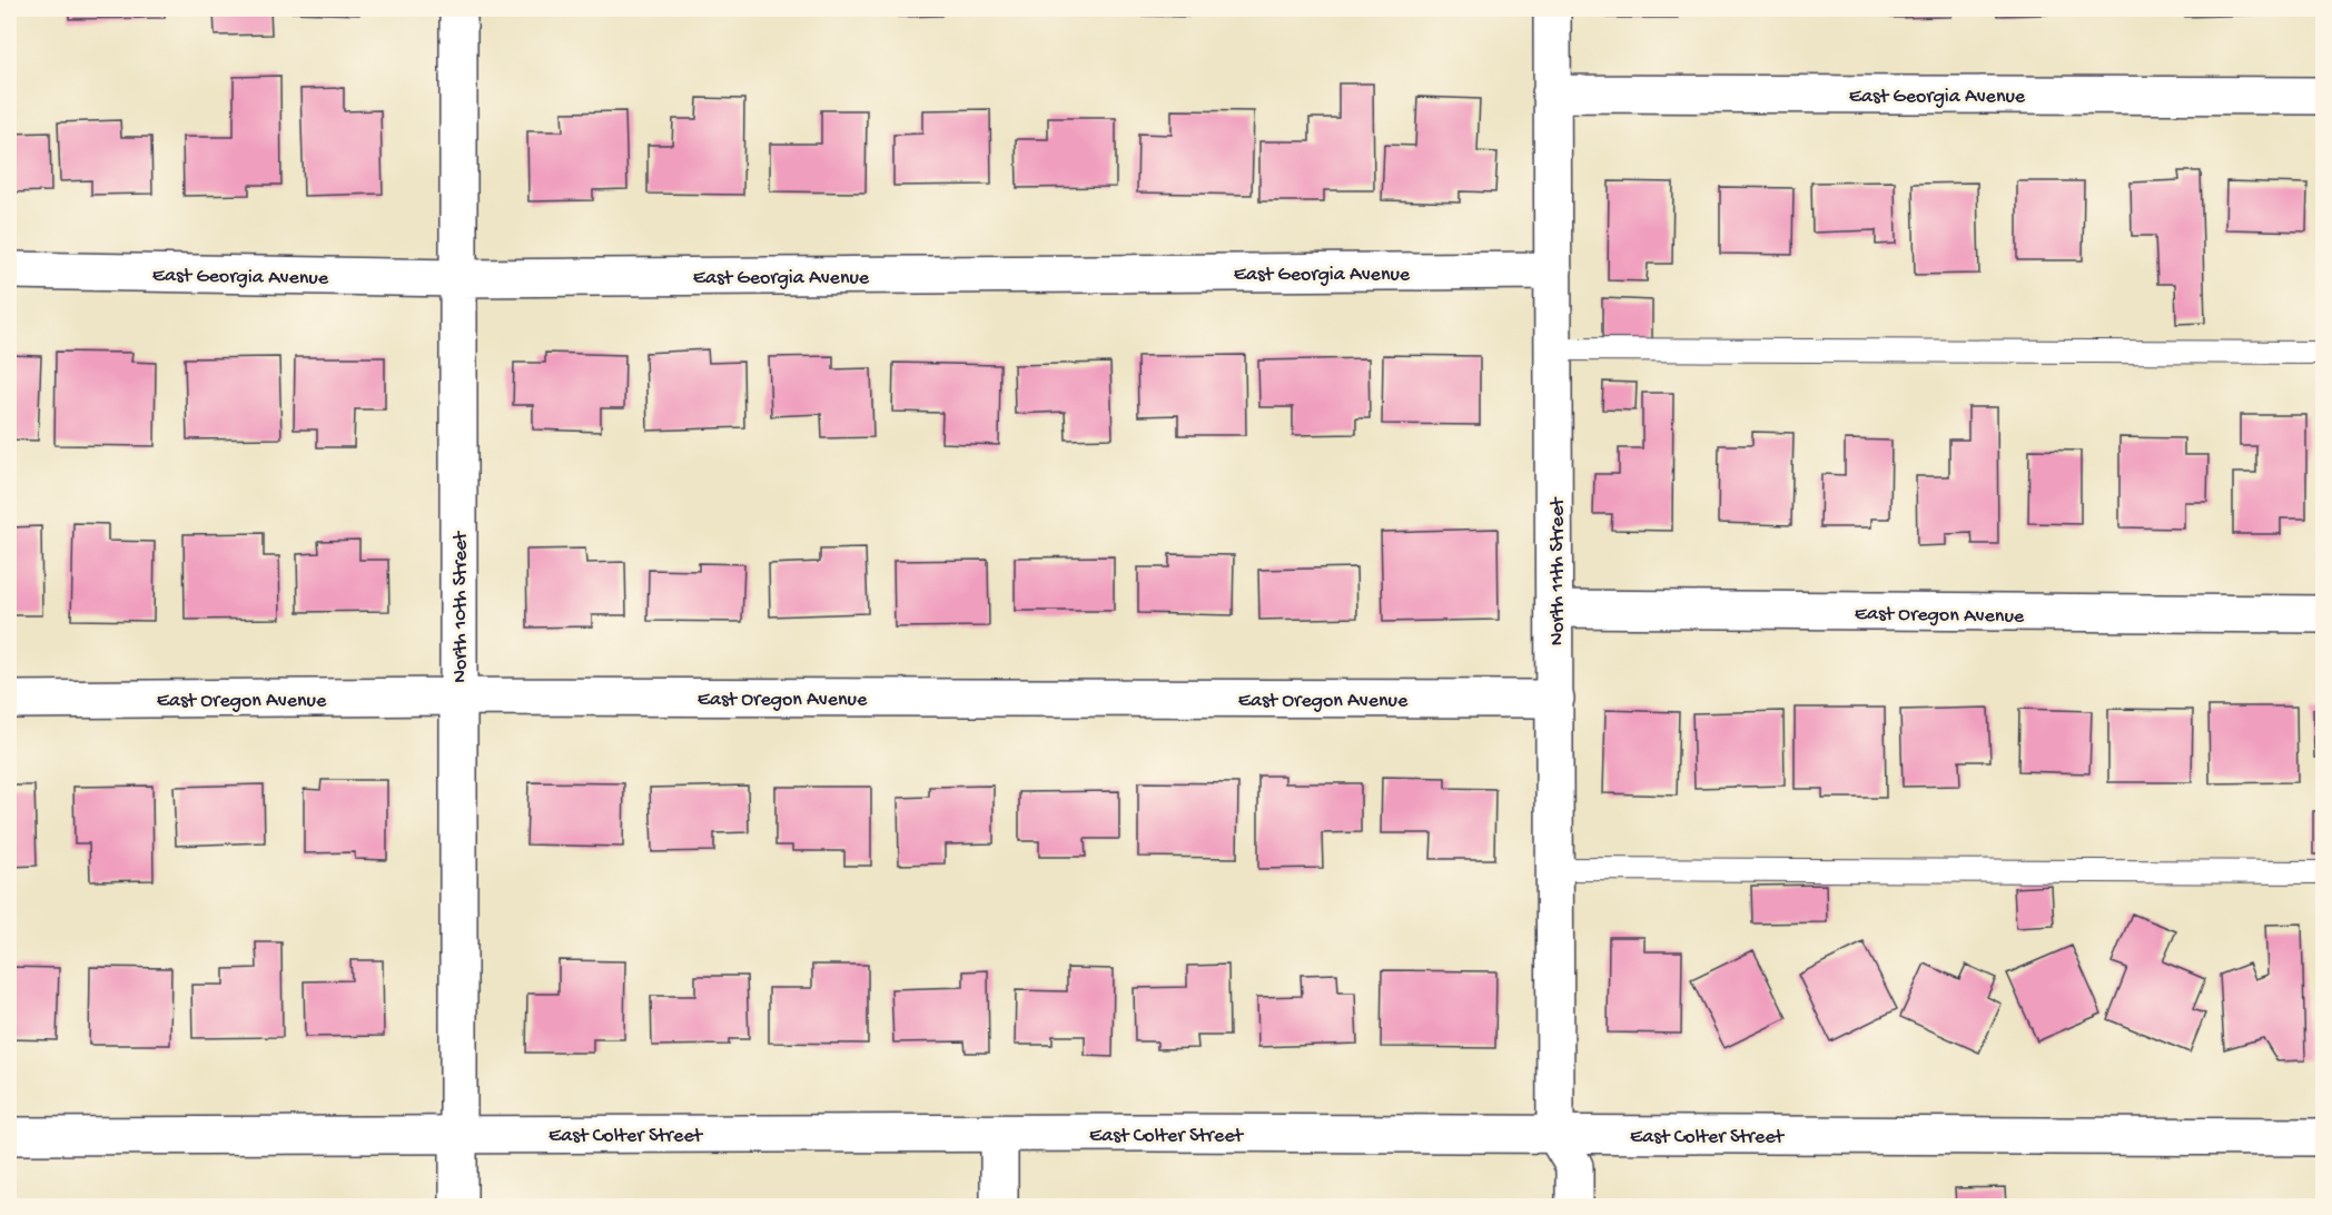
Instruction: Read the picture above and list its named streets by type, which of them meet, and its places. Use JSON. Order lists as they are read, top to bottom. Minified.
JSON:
{"streets":{"street":["East Georgia Avenue","North 11th Street","North 10th Street","East Oregon Avenue","East Colter Street"]},"crossings":[["East Georgia Avenue","North 11th Street"],["East Georgia Avenue","North 10th Street"],["North 11th Street","East Oregon Avenue"],["North 11th Street","East Colter Street"],["North 10th Street","East Oregon Avenue"],["North 10th Street","East Colter Street"]]}
